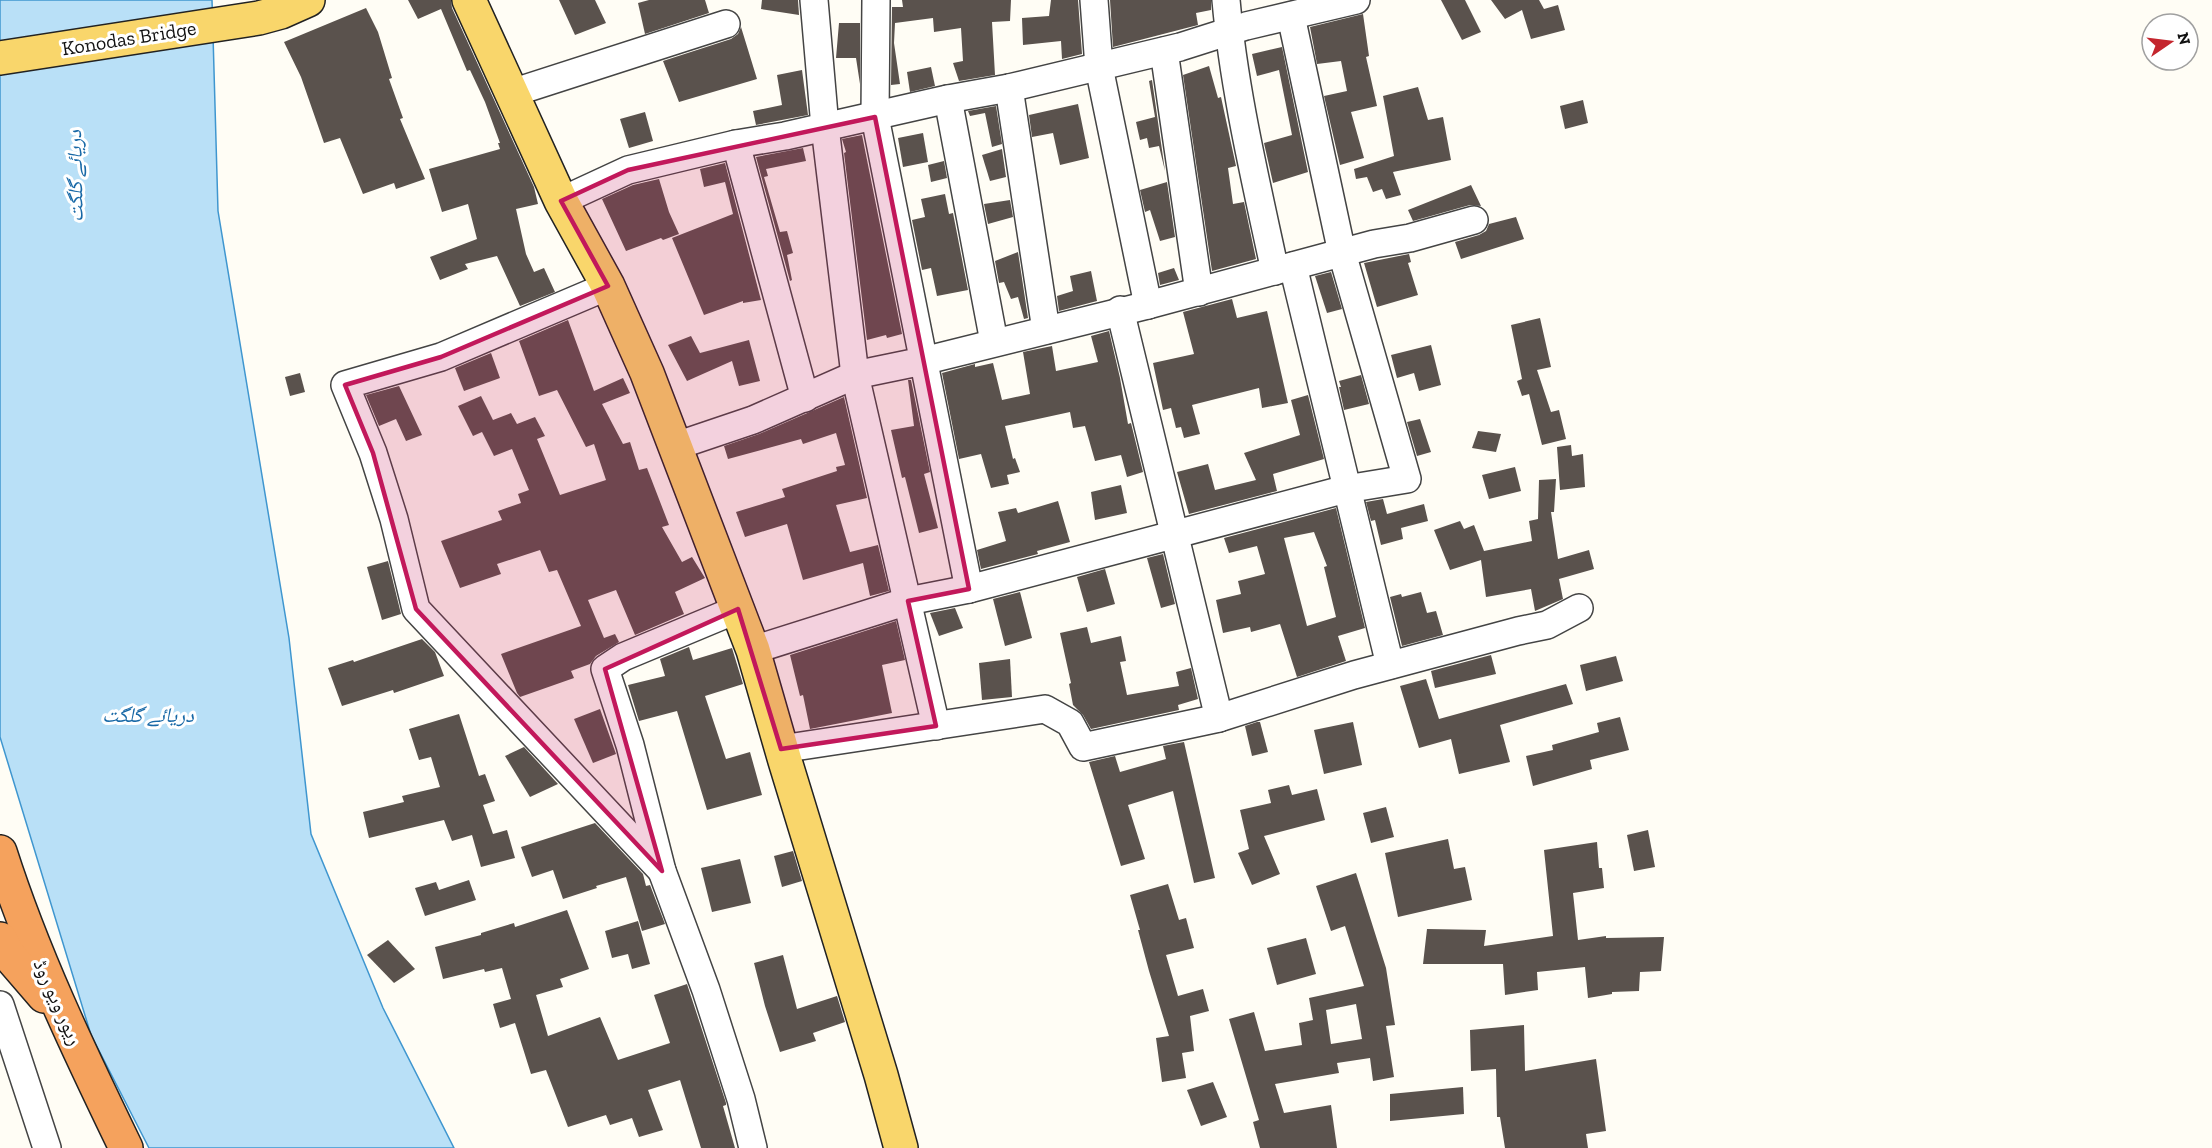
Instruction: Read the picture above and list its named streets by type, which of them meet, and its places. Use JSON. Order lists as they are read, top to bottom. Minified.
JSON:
{"streets":{"highway":["ریور ویو روڈ"],"main road":["Konodas Bridge"]},"water":["دریائے گلگت"],"north":"right"}
